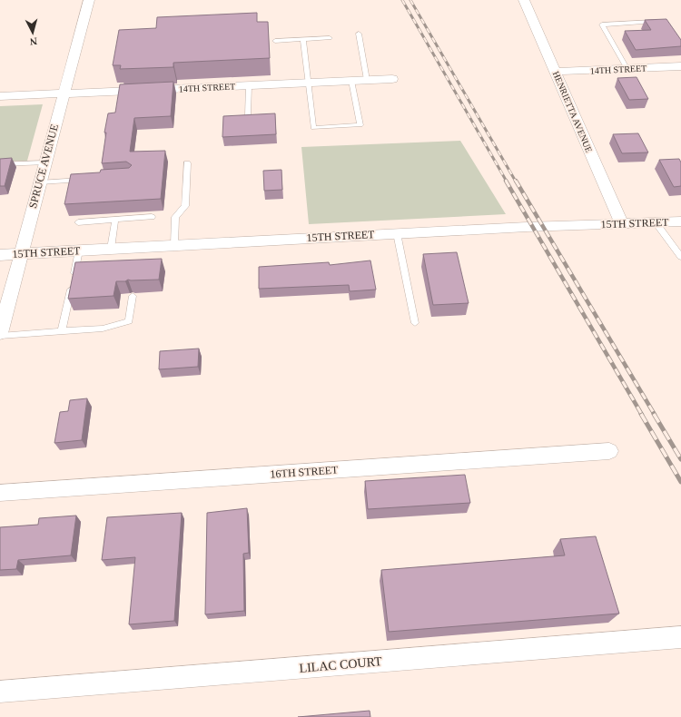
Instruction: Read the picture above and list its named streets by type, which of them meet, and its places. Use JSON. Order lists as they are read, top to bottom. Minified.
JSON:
{"streets":{"street":["14TH STREET","HENRIETTA AVENUE","SPRUCE AVENUE","15TH STREET","16TH STREET","LILAC COURT"]},"crossings":[["14TH STREET","HENRIETTA AVENUE"],["14TH STREET","SPRUCE AVENUE"],["HENRIETTA AVENUE","15TH STREET"],["SPRUCE AVENUE","15TH STREET"]],"north":"bottom"}
